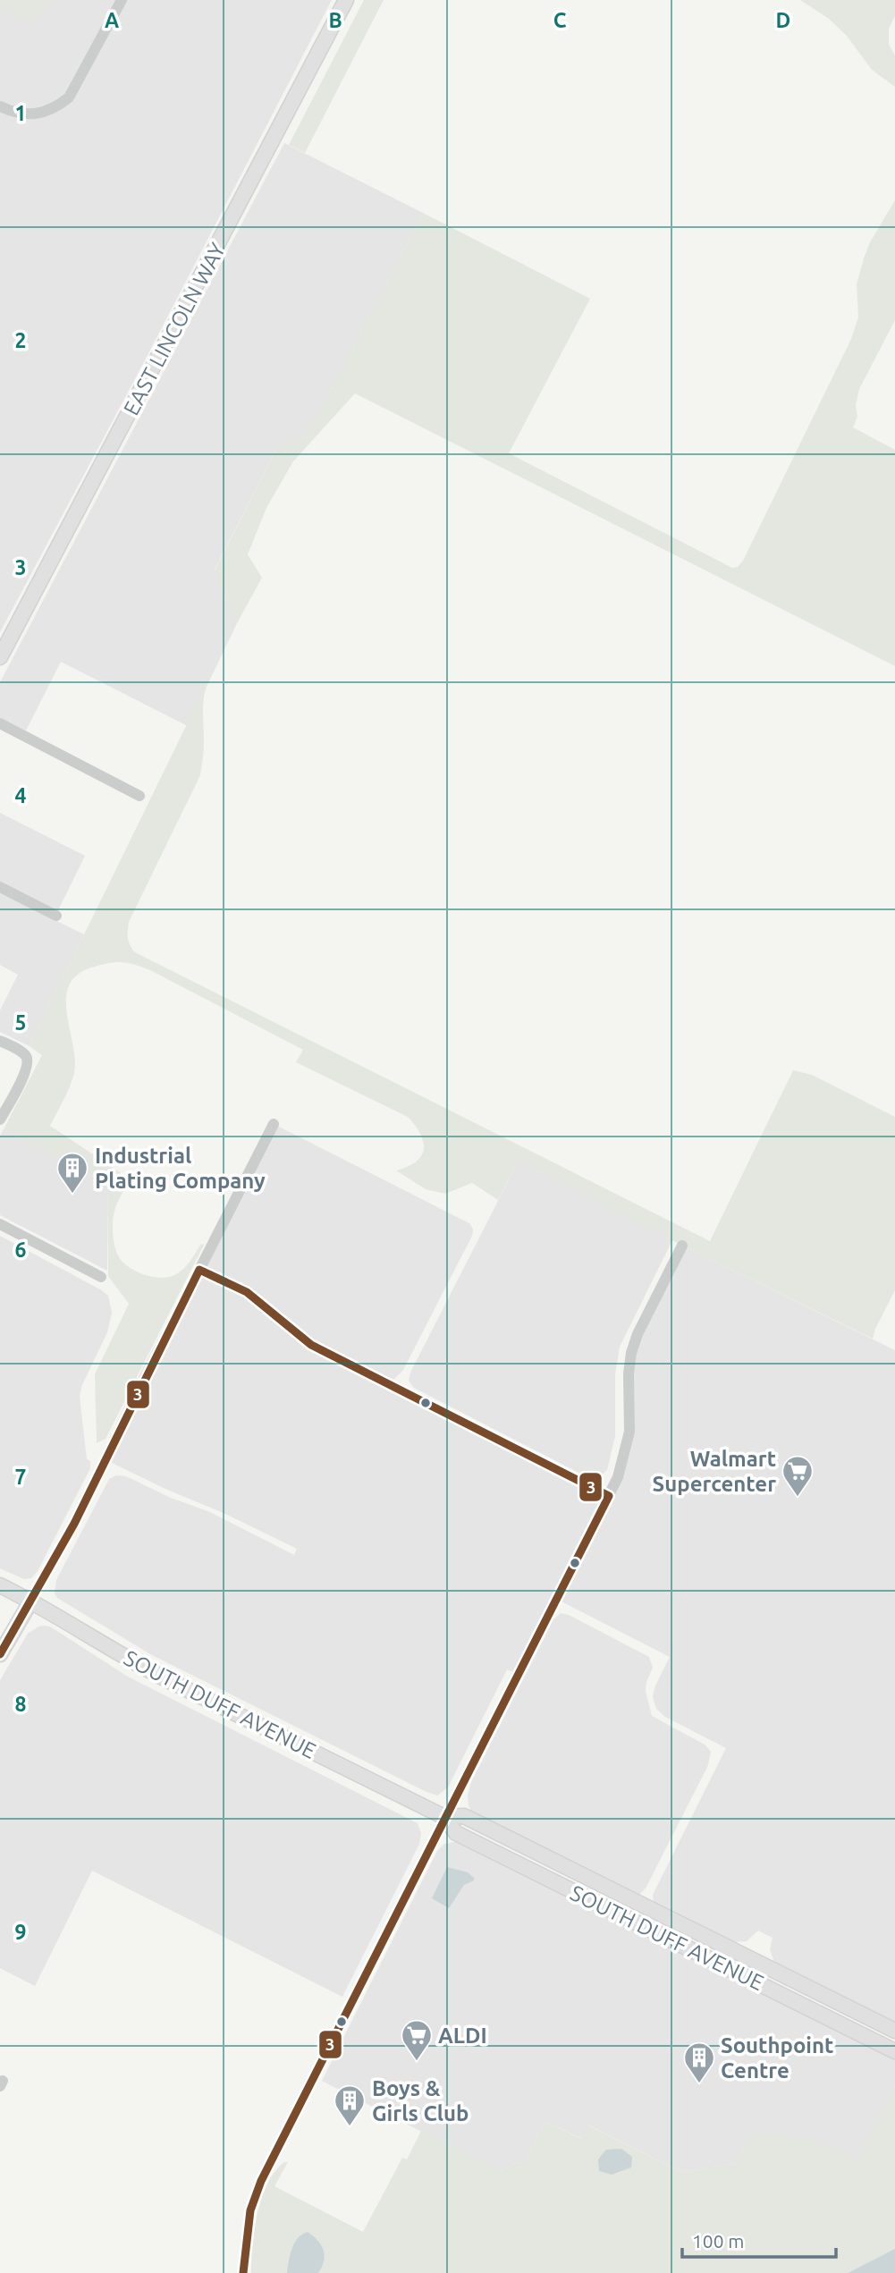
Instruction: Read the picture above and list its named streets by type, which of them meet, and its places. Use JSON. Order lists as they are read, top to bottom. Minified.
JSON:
{"streets":{"main road":["EAST LINCOLN WAY","SOUTH DUFF AVENUE"]},"places":{"building":["Industrial Plating Company","Southpoint Centre","Boys & Girls Club"],"supermarket":["Walmart Supercenter","ALDI"]},"lines":["transit line 3"],"scale_bar":"100 m","grid":{"columns":["A","B","C","D"],"rows":["1","2","3","4","5","6","7","8","9"]}}
